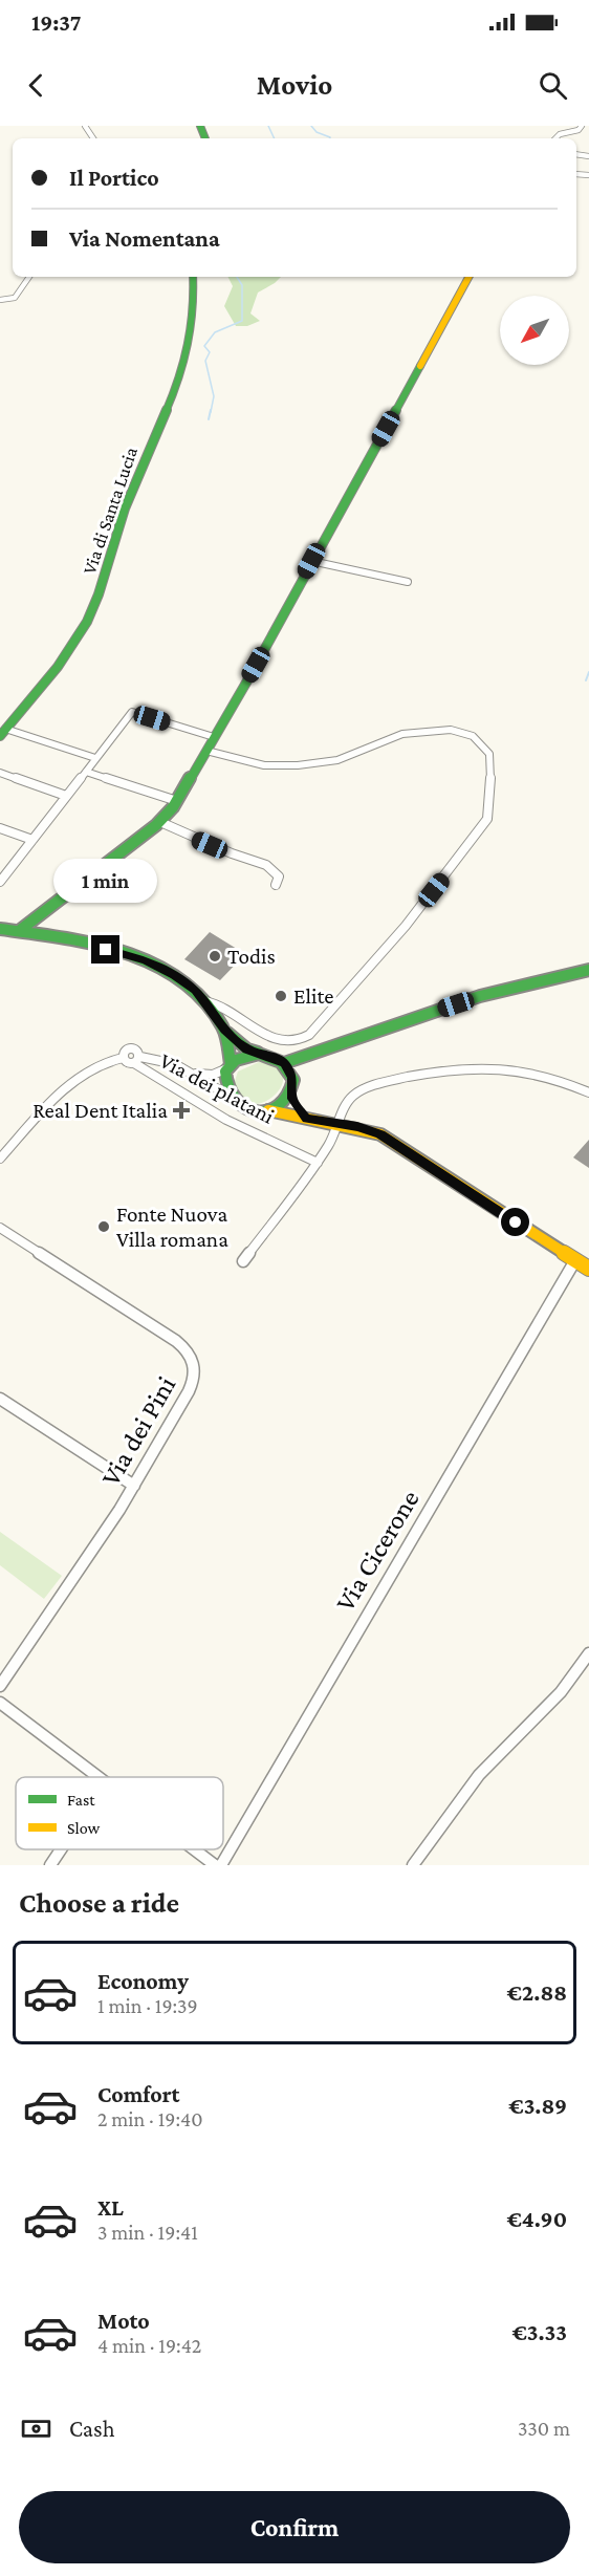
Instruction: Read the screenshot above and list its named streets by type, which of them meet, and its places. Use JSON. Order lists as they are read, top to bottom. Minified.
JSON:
{"streets":{"street":["Via di Santa Lucia","Via dei platani","Via dei Pini","Via Cicerone"]},"places":{"other":["Todis","Elite","Fonte Nuova Villa romana"],"health":["Real Dent Italia"]},"legend":["Fast","Slow"],"north":"bottom left","page":{"status":"19:37","header":"Movio","banner":["Il Portico","Via Nomentana"],"bubble":"1 min","heading":"Choose a ride","list":[{"name":"Economy","note":"1 min · 19:39","value":"€2.88"},{"name":"Comfort","note":"2 min · 19:40","value":"€3.89"},{"name":"XL","note":"3 min · 19:41","value":"€4.90"},{"name":"Moto","note":"4 min · 19:42","value":"€3.33"}],"pay":["Cash","330 m"],"buttons":"Confirm"}}
